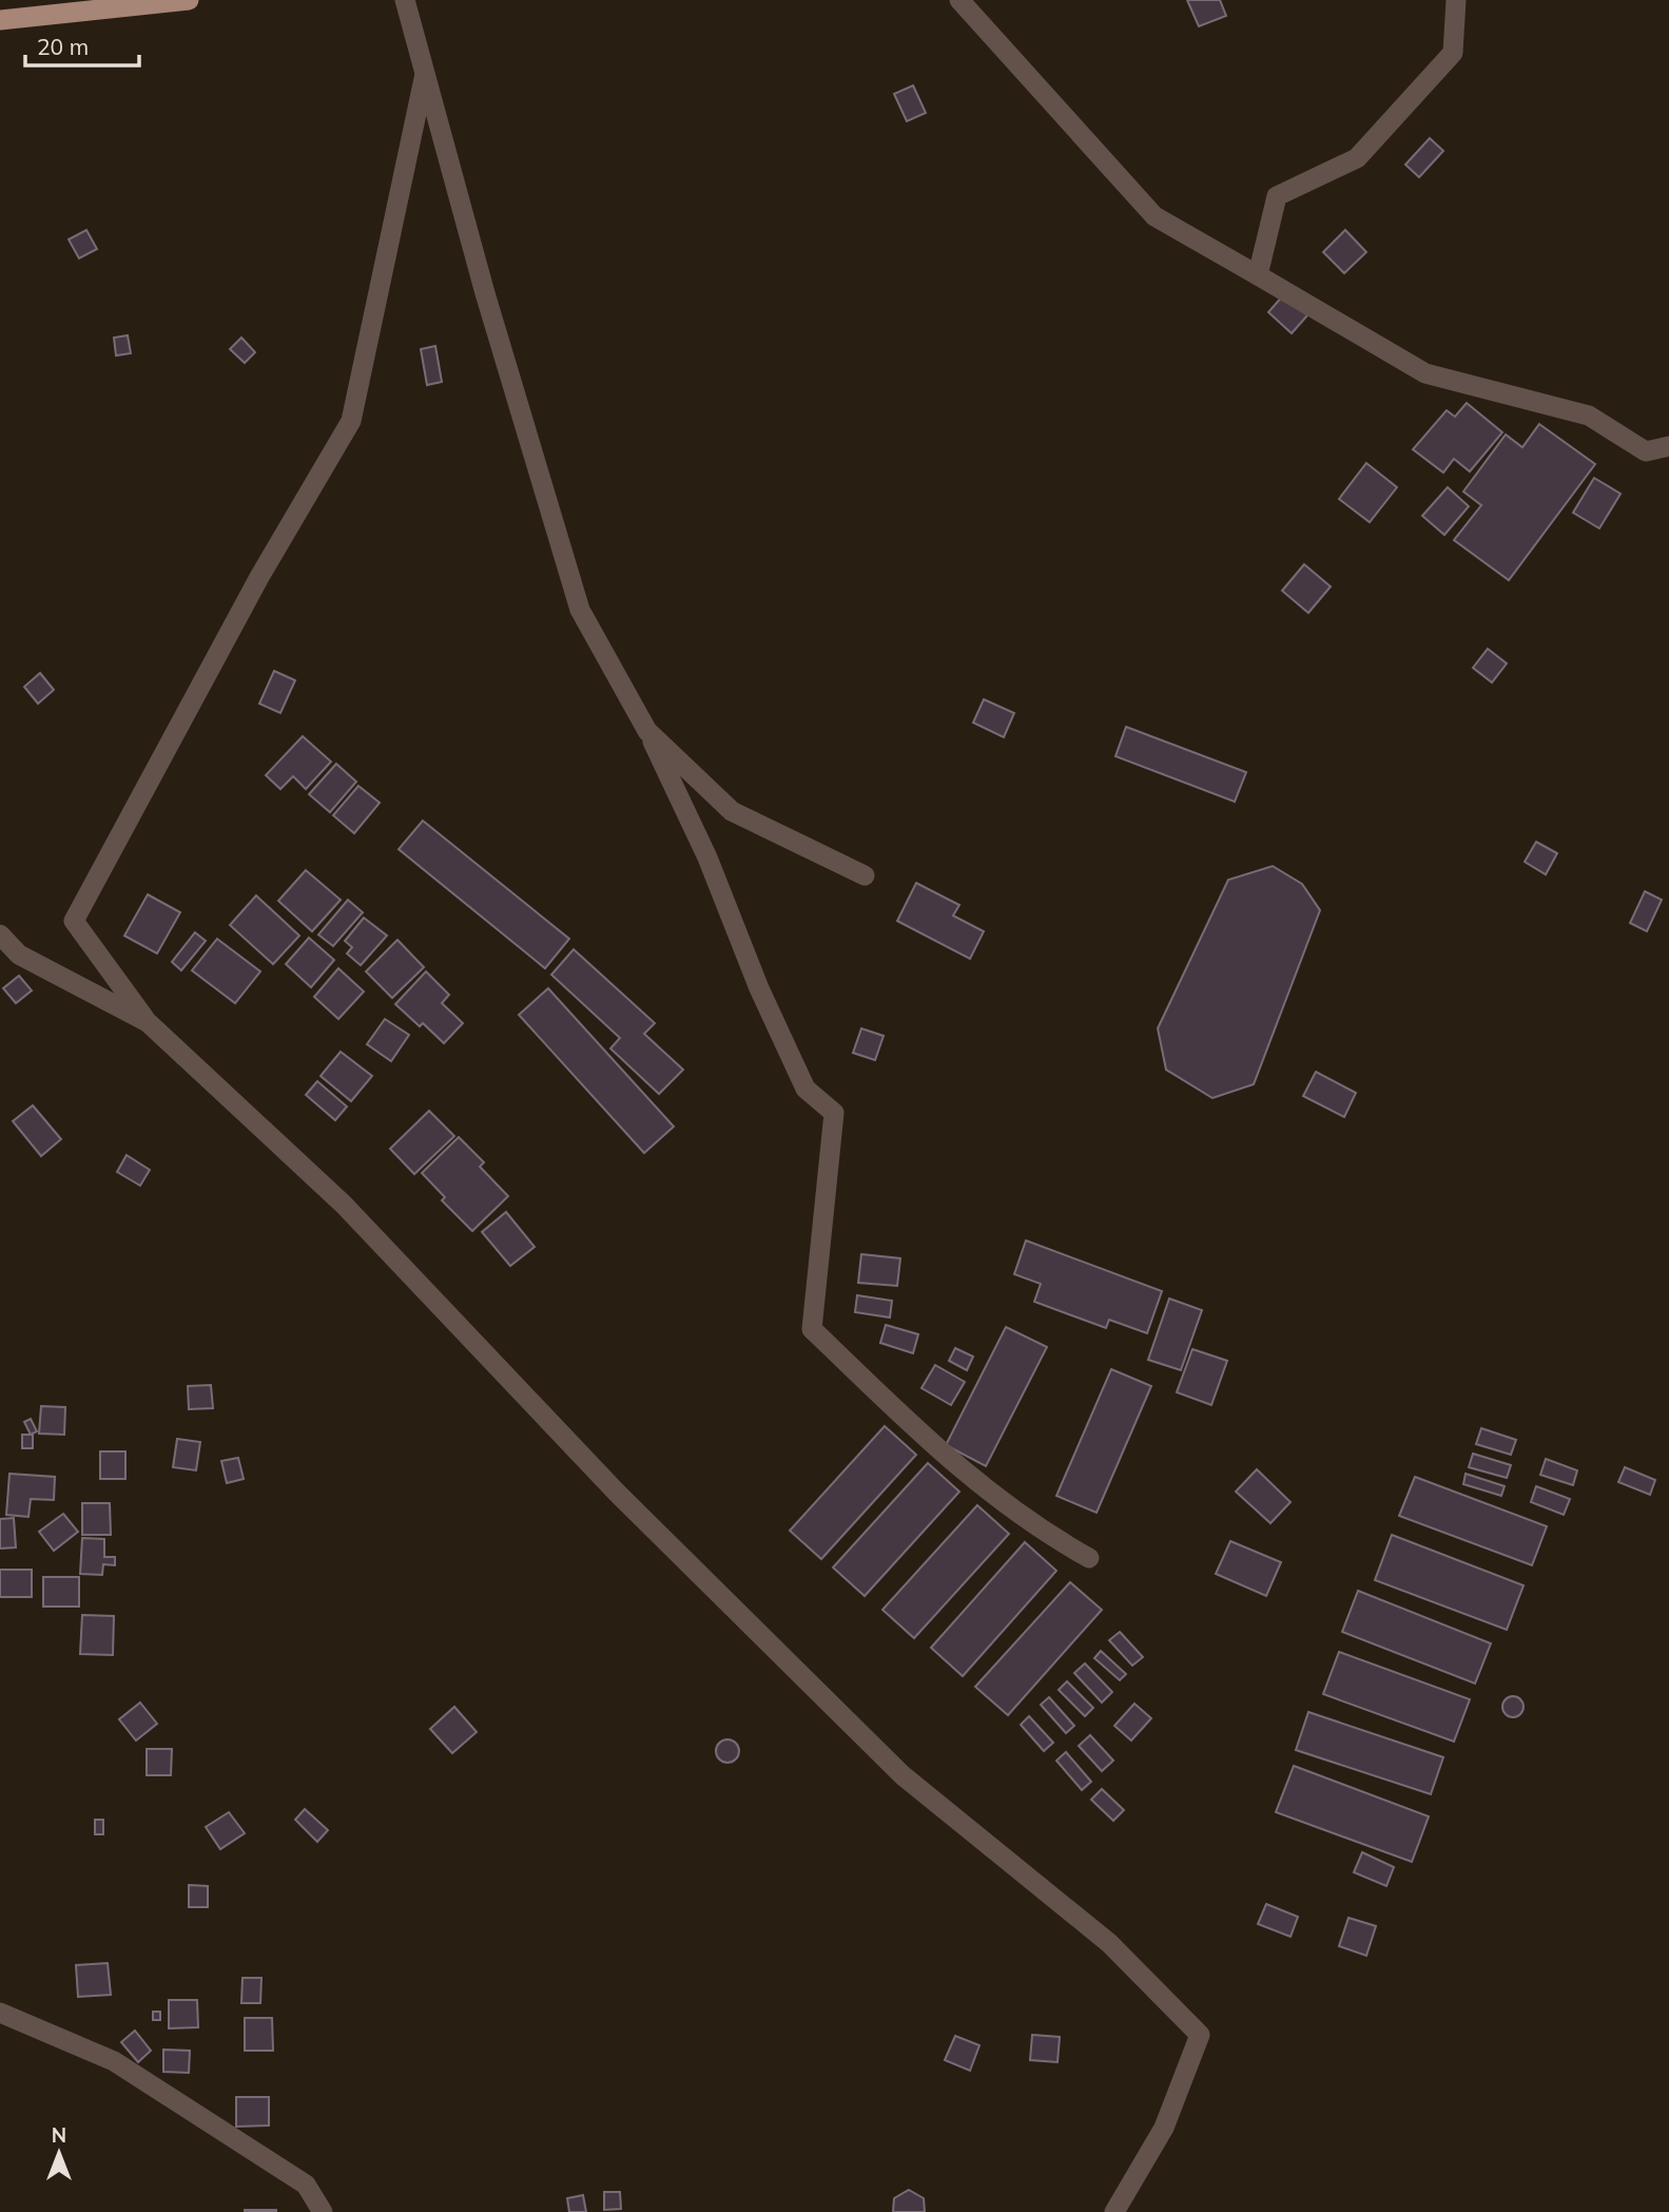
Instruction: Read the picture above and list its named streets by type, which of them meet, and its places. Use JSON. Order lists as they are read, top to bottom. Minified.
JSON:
{"scale_bar":"20 m","north":"top"}
